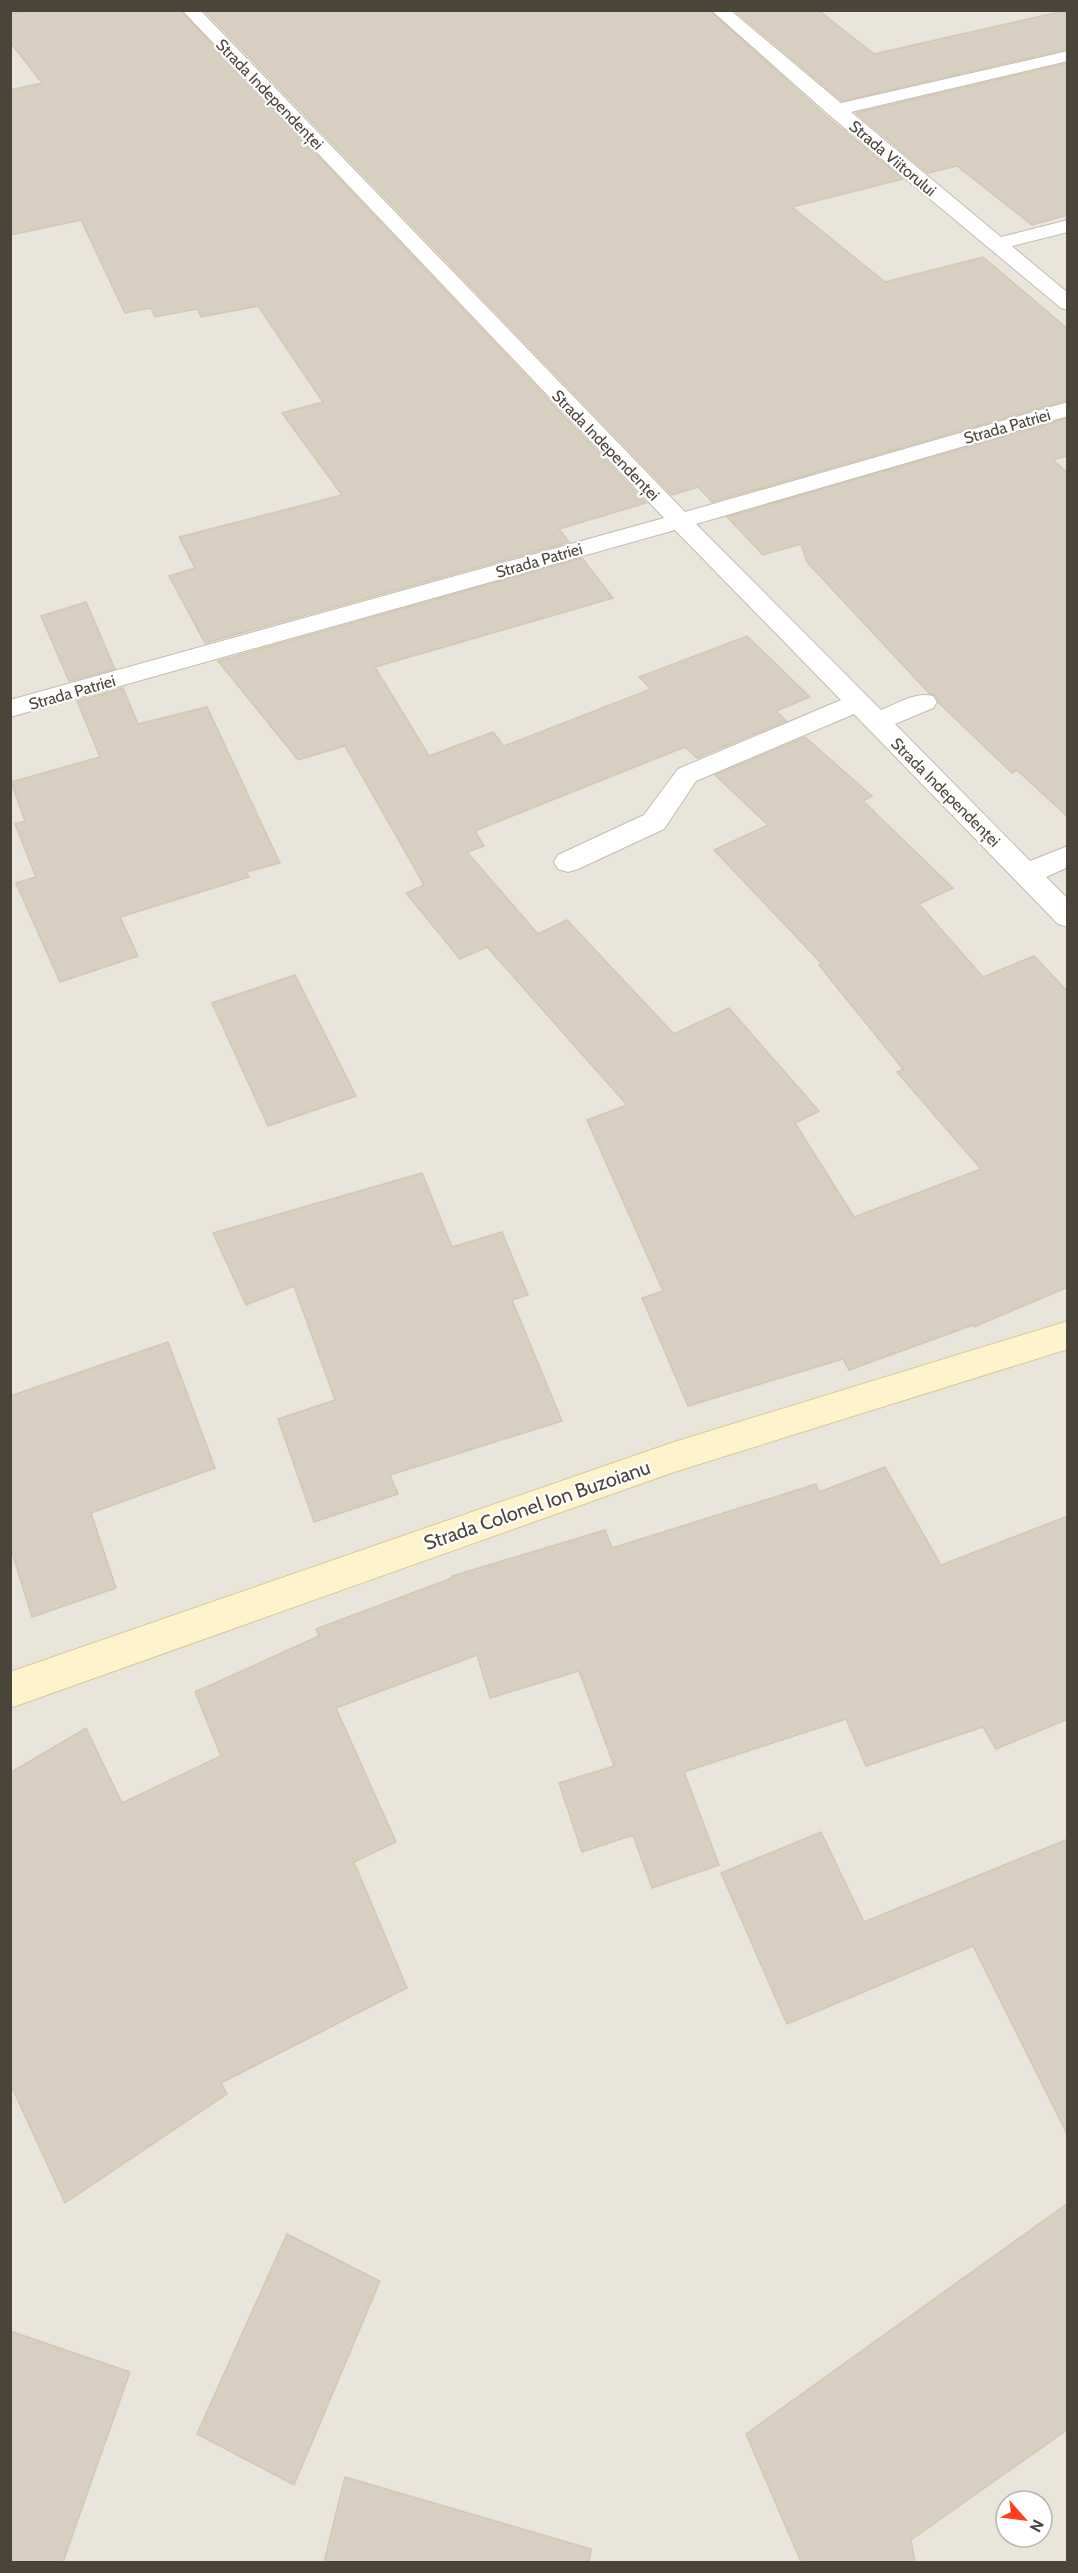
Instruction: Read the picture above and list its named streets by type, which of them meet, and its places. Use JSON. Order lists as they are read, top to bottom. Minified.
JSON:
{"streets":{"street":["Strada Independenței","Strada Viitorului","Strada Patriei","Strada Colonel Ion Buzoianu"]},"crossings":[["Strada Independenței","Strada Patriei"]],"north":"bottom right"}
